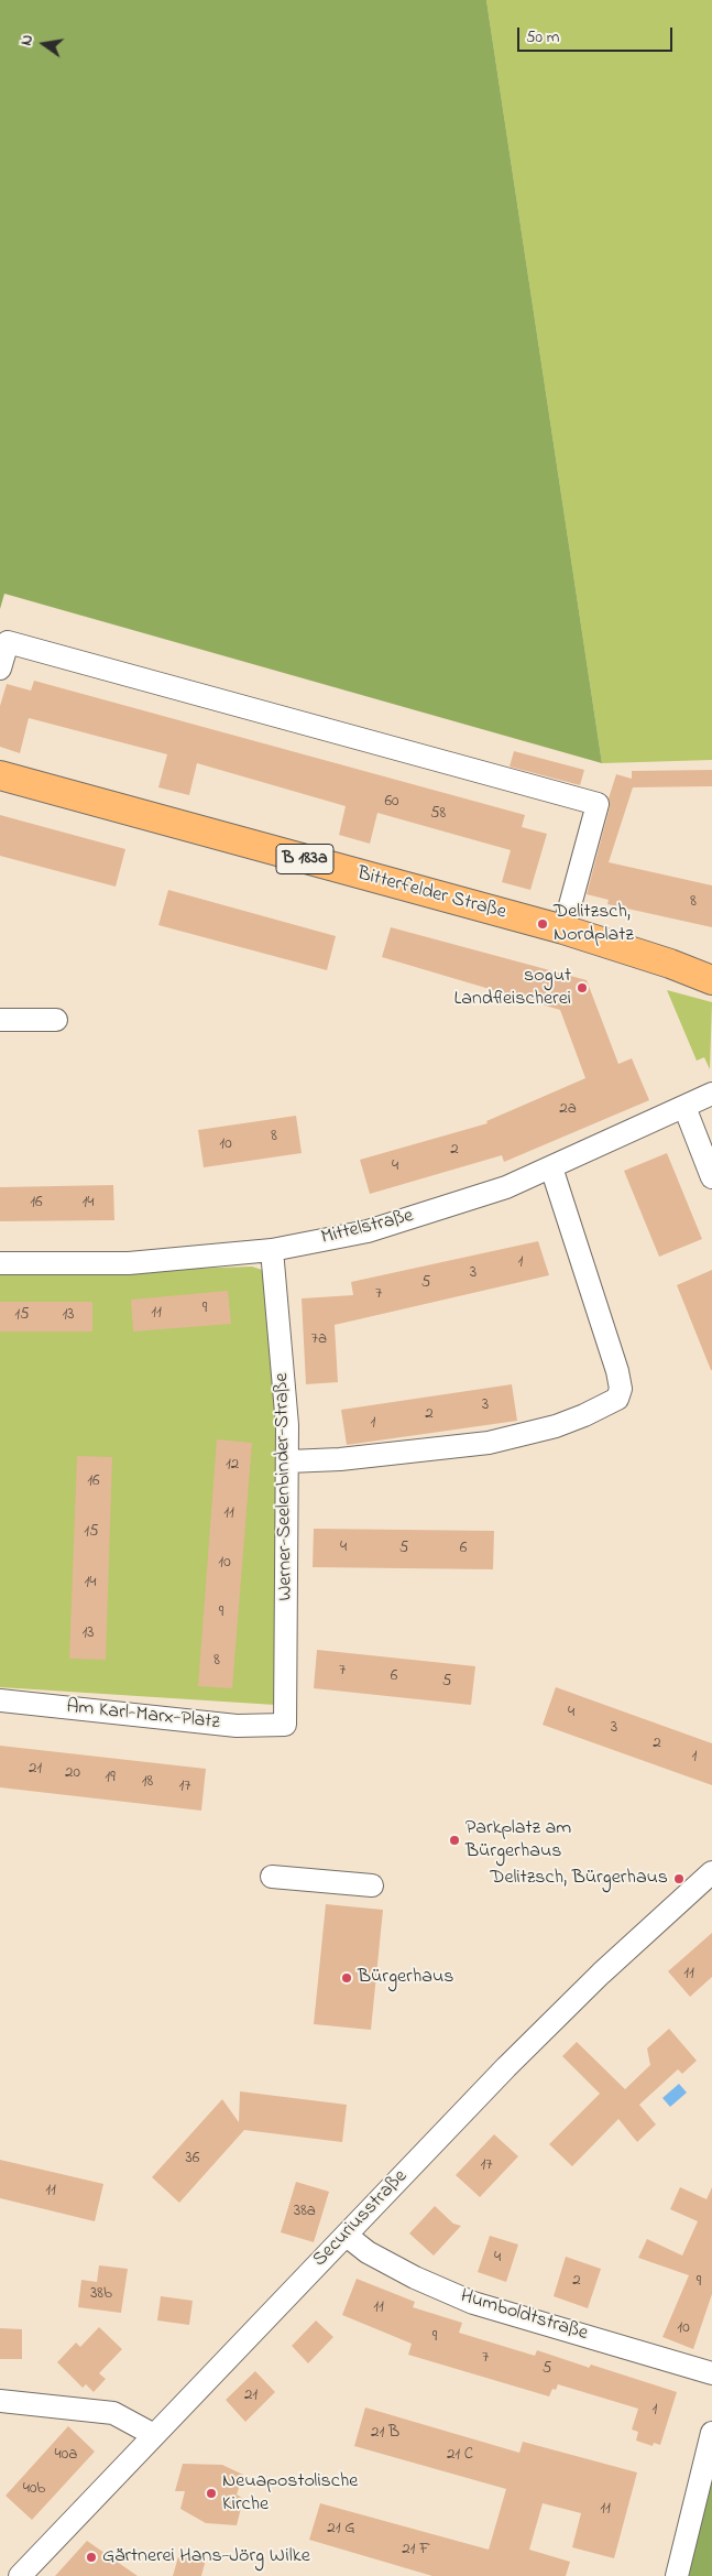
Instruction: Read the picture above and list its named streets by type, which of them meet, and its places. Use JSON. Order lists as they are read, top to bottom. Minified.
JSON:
{"streets":{"main road":["B 183a","Bitterfelder Straße"],"street":["Mittelstraße","Werner-Seelenbinder-Straße","Am Karl-Marx-Platz","Securiusstraße","Humboldtstraße"]},"crossings":[["Mittelstraße","Werner-Seelenbinder-Straße"],["Werner-Seelenbinder-Straße","Am Karl-Marx-Platz"],["Securiusstraße","Humboldtstraße"]],"places":["Delitzsch, Nordplatz","sogut Landfleischerei","Parkplatz am Bürgerhaus","Delitzsch, Bürgerhaus","Bürgerhaus","Neuapostolische Kirche","Gärtnerei Hans-Jörg Wilke"],"house_numbers":["60","58","8","2a","8","10","2","4","16","14","1","3","5","7","9","11","15","13","7a","3","2","1","12","16","11","15","4","5","6","10","14","9","13","8","7","6","5","4","3","2","1","21","20","19","18","17","11","36","17","11","38a","4","2","9","38b","11","10","9","7","5","21","1","21 B","40a","21 C","40b","11","21 G","21 F"],"scale_bar":"50 m","north":"left"}
